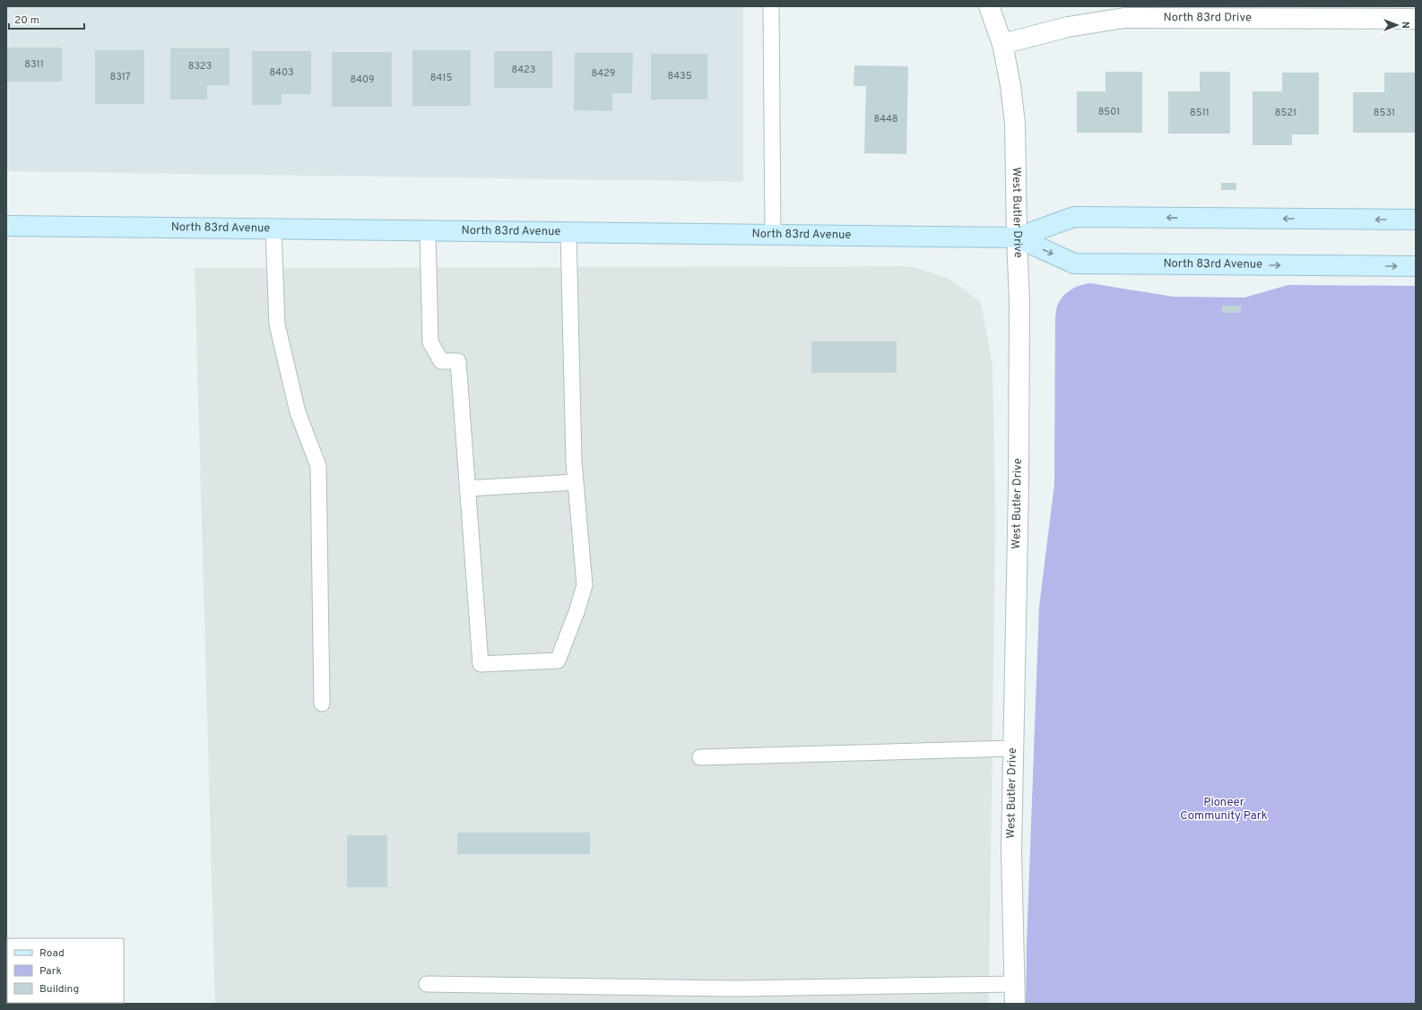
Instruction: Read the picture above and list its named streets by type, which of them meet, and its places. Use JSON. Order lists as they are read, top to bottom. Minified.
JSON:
{"streets":{"main road":["North 83rd Avenue"],"street":["North 83rd Drive","West Butler Drive"]},"crossings":[["North 83rd Drive","West Butler Drive"],["West Butler Drive","North 83rd Avenue"]],"parks":["Pioneer Community Park"],"house_numbers":["8311","8323","8423","8403","8429","8435","8317","8415","8409","8501","8511","8521","8531","8448"],"legend":["Road","Park","Building"],"scale_bar":"20 m","north":"right"}
